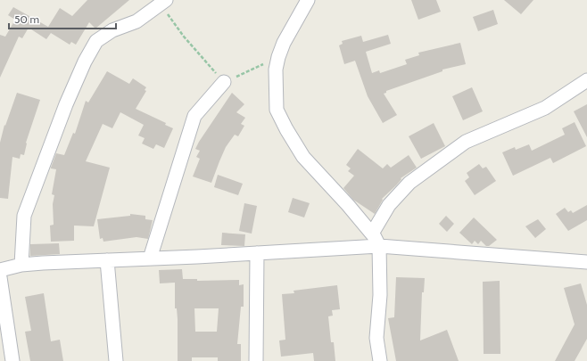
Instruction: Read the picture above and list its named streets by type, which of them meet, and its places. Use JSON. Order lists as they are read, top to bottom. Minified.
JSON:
{"scale_bar":"50 m"}
